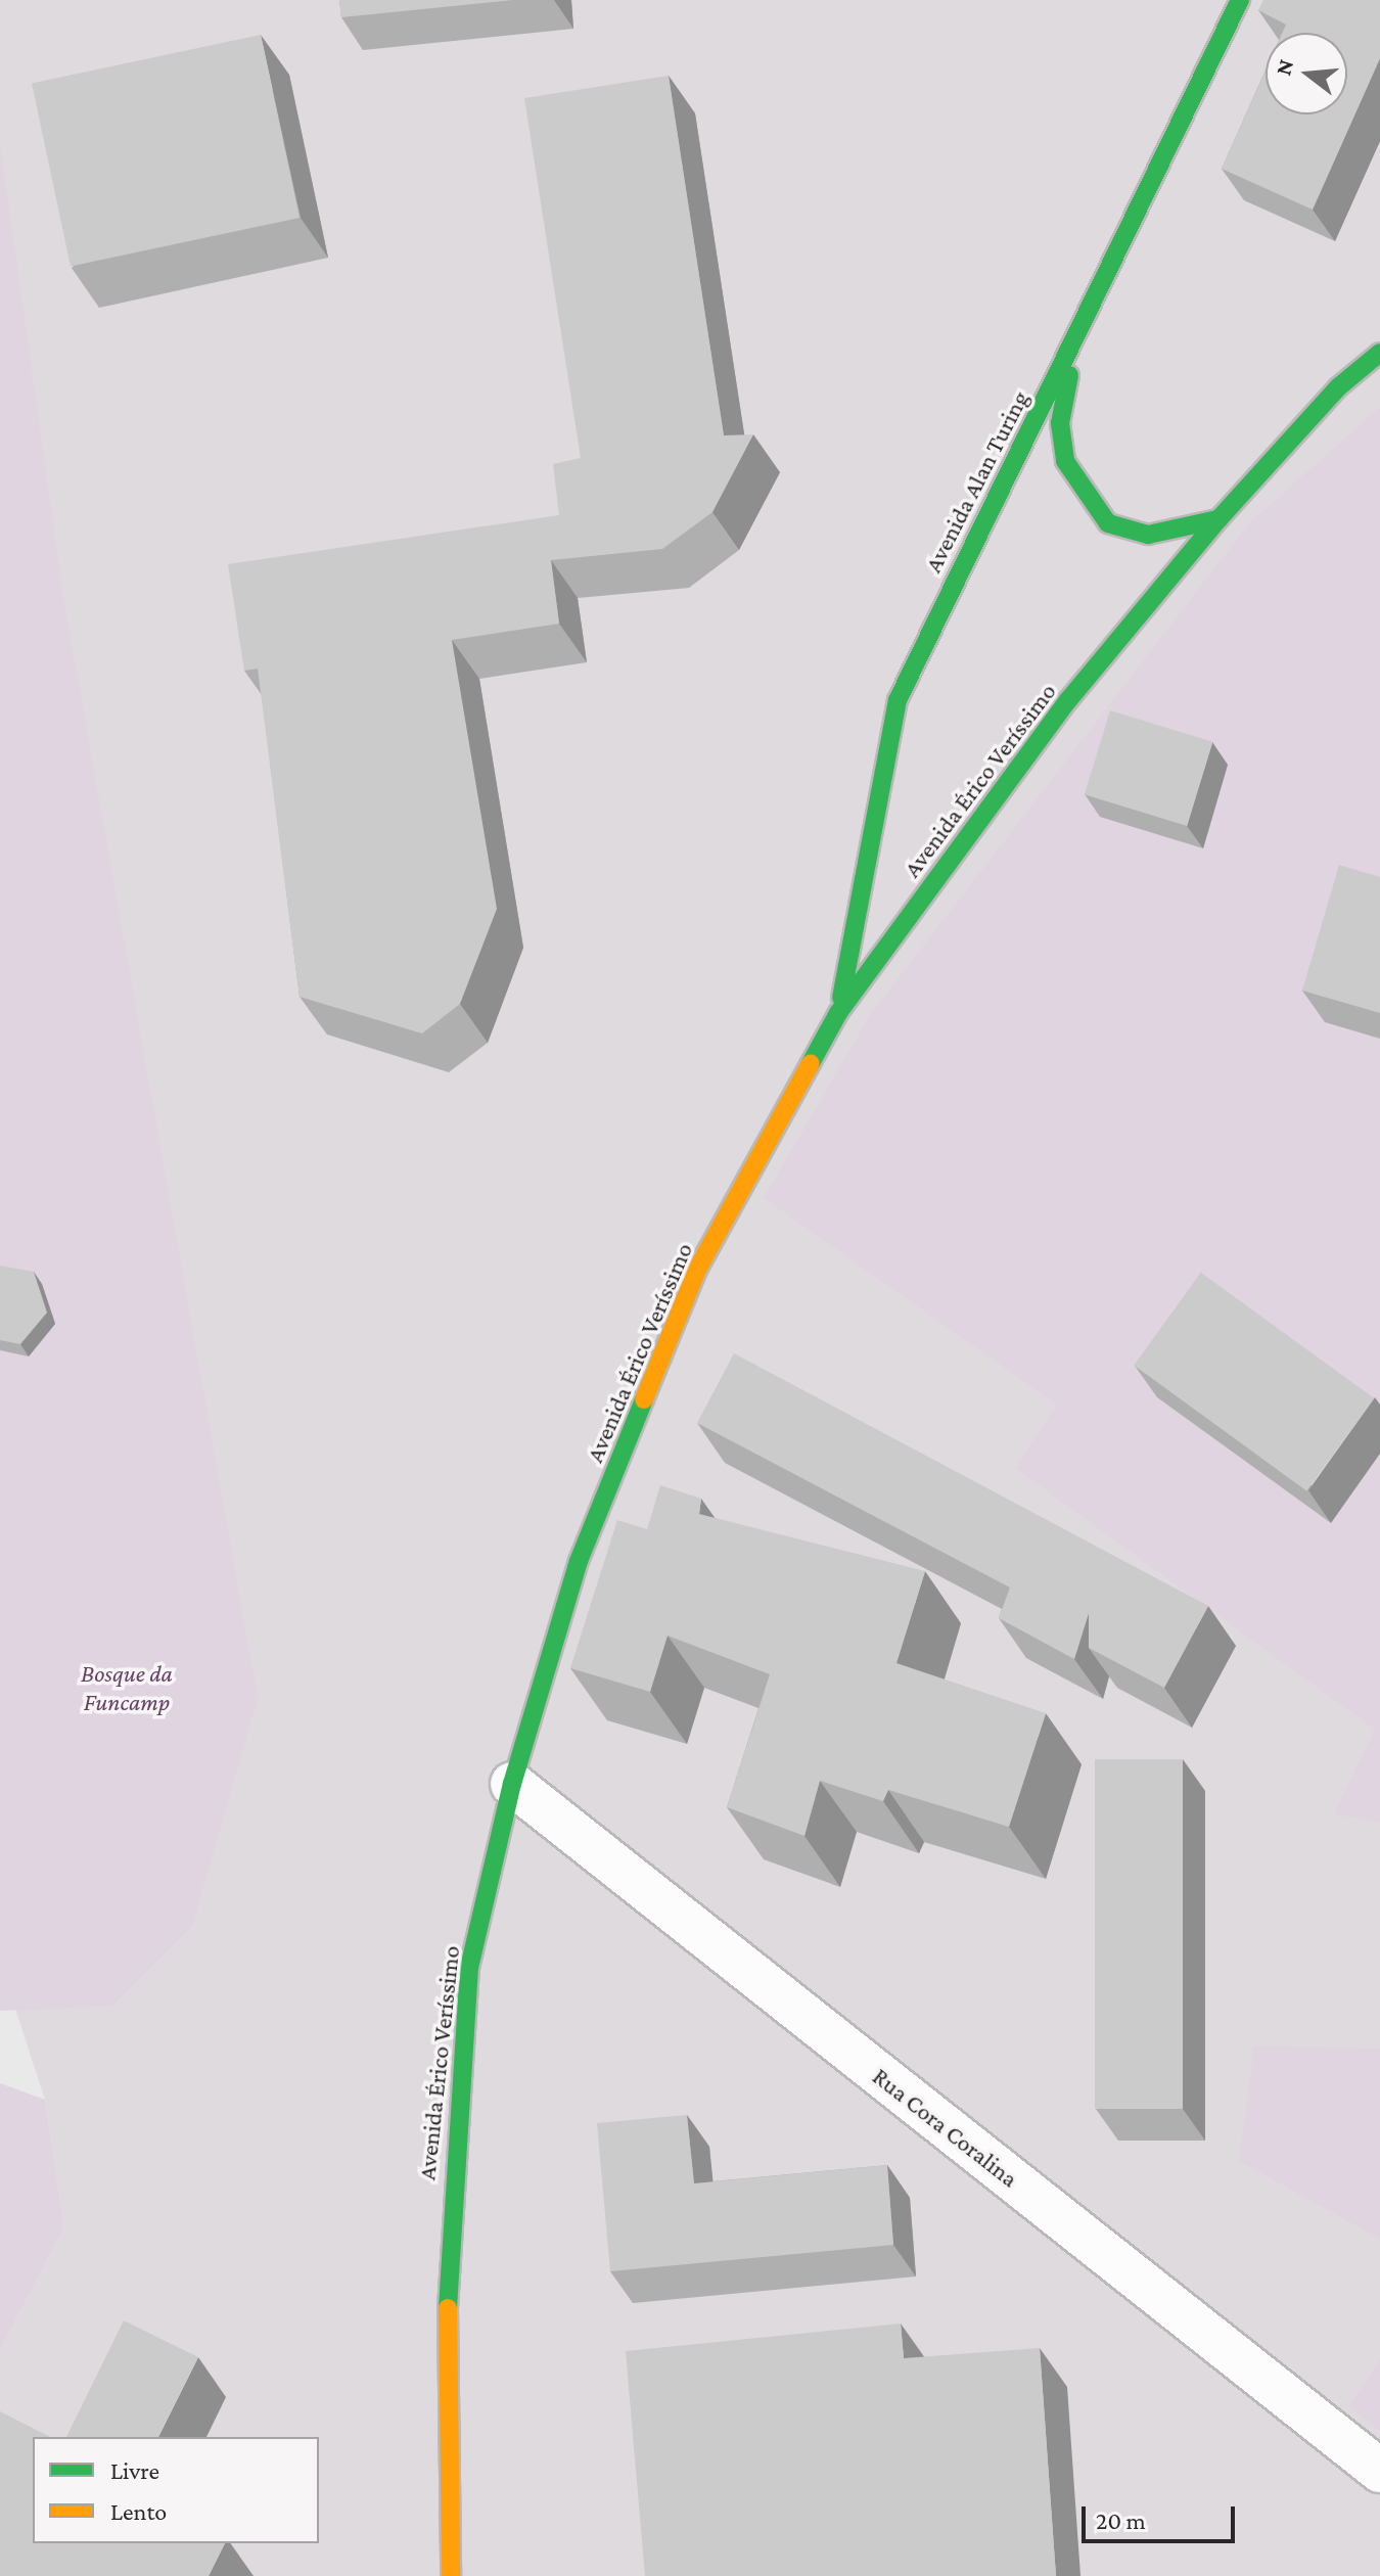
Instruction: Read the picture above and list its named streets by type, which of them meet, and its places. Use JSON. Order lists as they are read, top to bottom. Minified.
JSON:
{"streets":{"street":["Avenida Alan Turing","Avenida Érico Veríssimo","Rua Cora Coralina"]},"crossings":[["Avenida Alan Turing","Avenida Érico Veríssimo"],["Avenida Érico Veríssimo","Rua Cora Coralina"]],"parks":["Bosque da Funcamp"],"legend":["Livre","Lento"],"scale_bar":"20 m","north":"left"}
